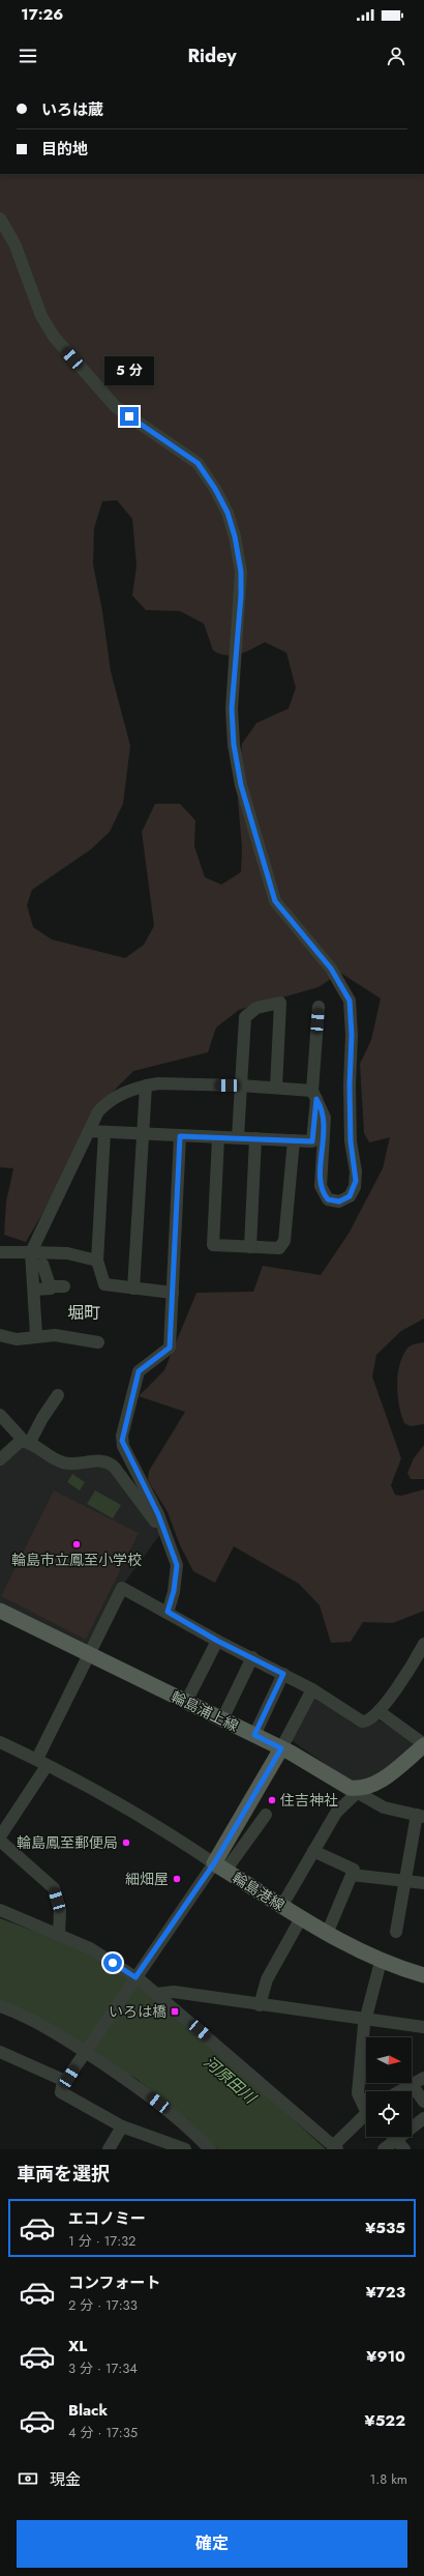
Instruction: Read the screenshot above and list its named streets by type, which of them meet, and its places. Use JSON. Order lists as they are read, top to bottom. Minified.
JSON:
{"streets":{"main road":["輪島浦上線","輪島港線"]},"districts":["堀町"],"water":["河原田川"],"places":{"other":["輪島市立鳳至小学校","住吉神社","輪島鳳至郵便局","細畑屋"],"transit":["いろは橋"]},"north":"right","page":{"status":"17:26","header":"Ridey","banner":["いろは蔵","目的地"],"bubble":"5 分","heading":"車両を選択","list":[{"name":"エコノミー","note":"1 分 · 17:32","value":"¥535"},{"name":"コンフォート","note":"2 分 · 17:33","value":"¥723"},{"name":"XL","note":"3 分 · 17:34","value":"¥910"},{"name":"Black","note":"4 分 · 17:35","value":"¥522"}],"pay":["現金","1.8 km"],"buttons":"確定"}}
